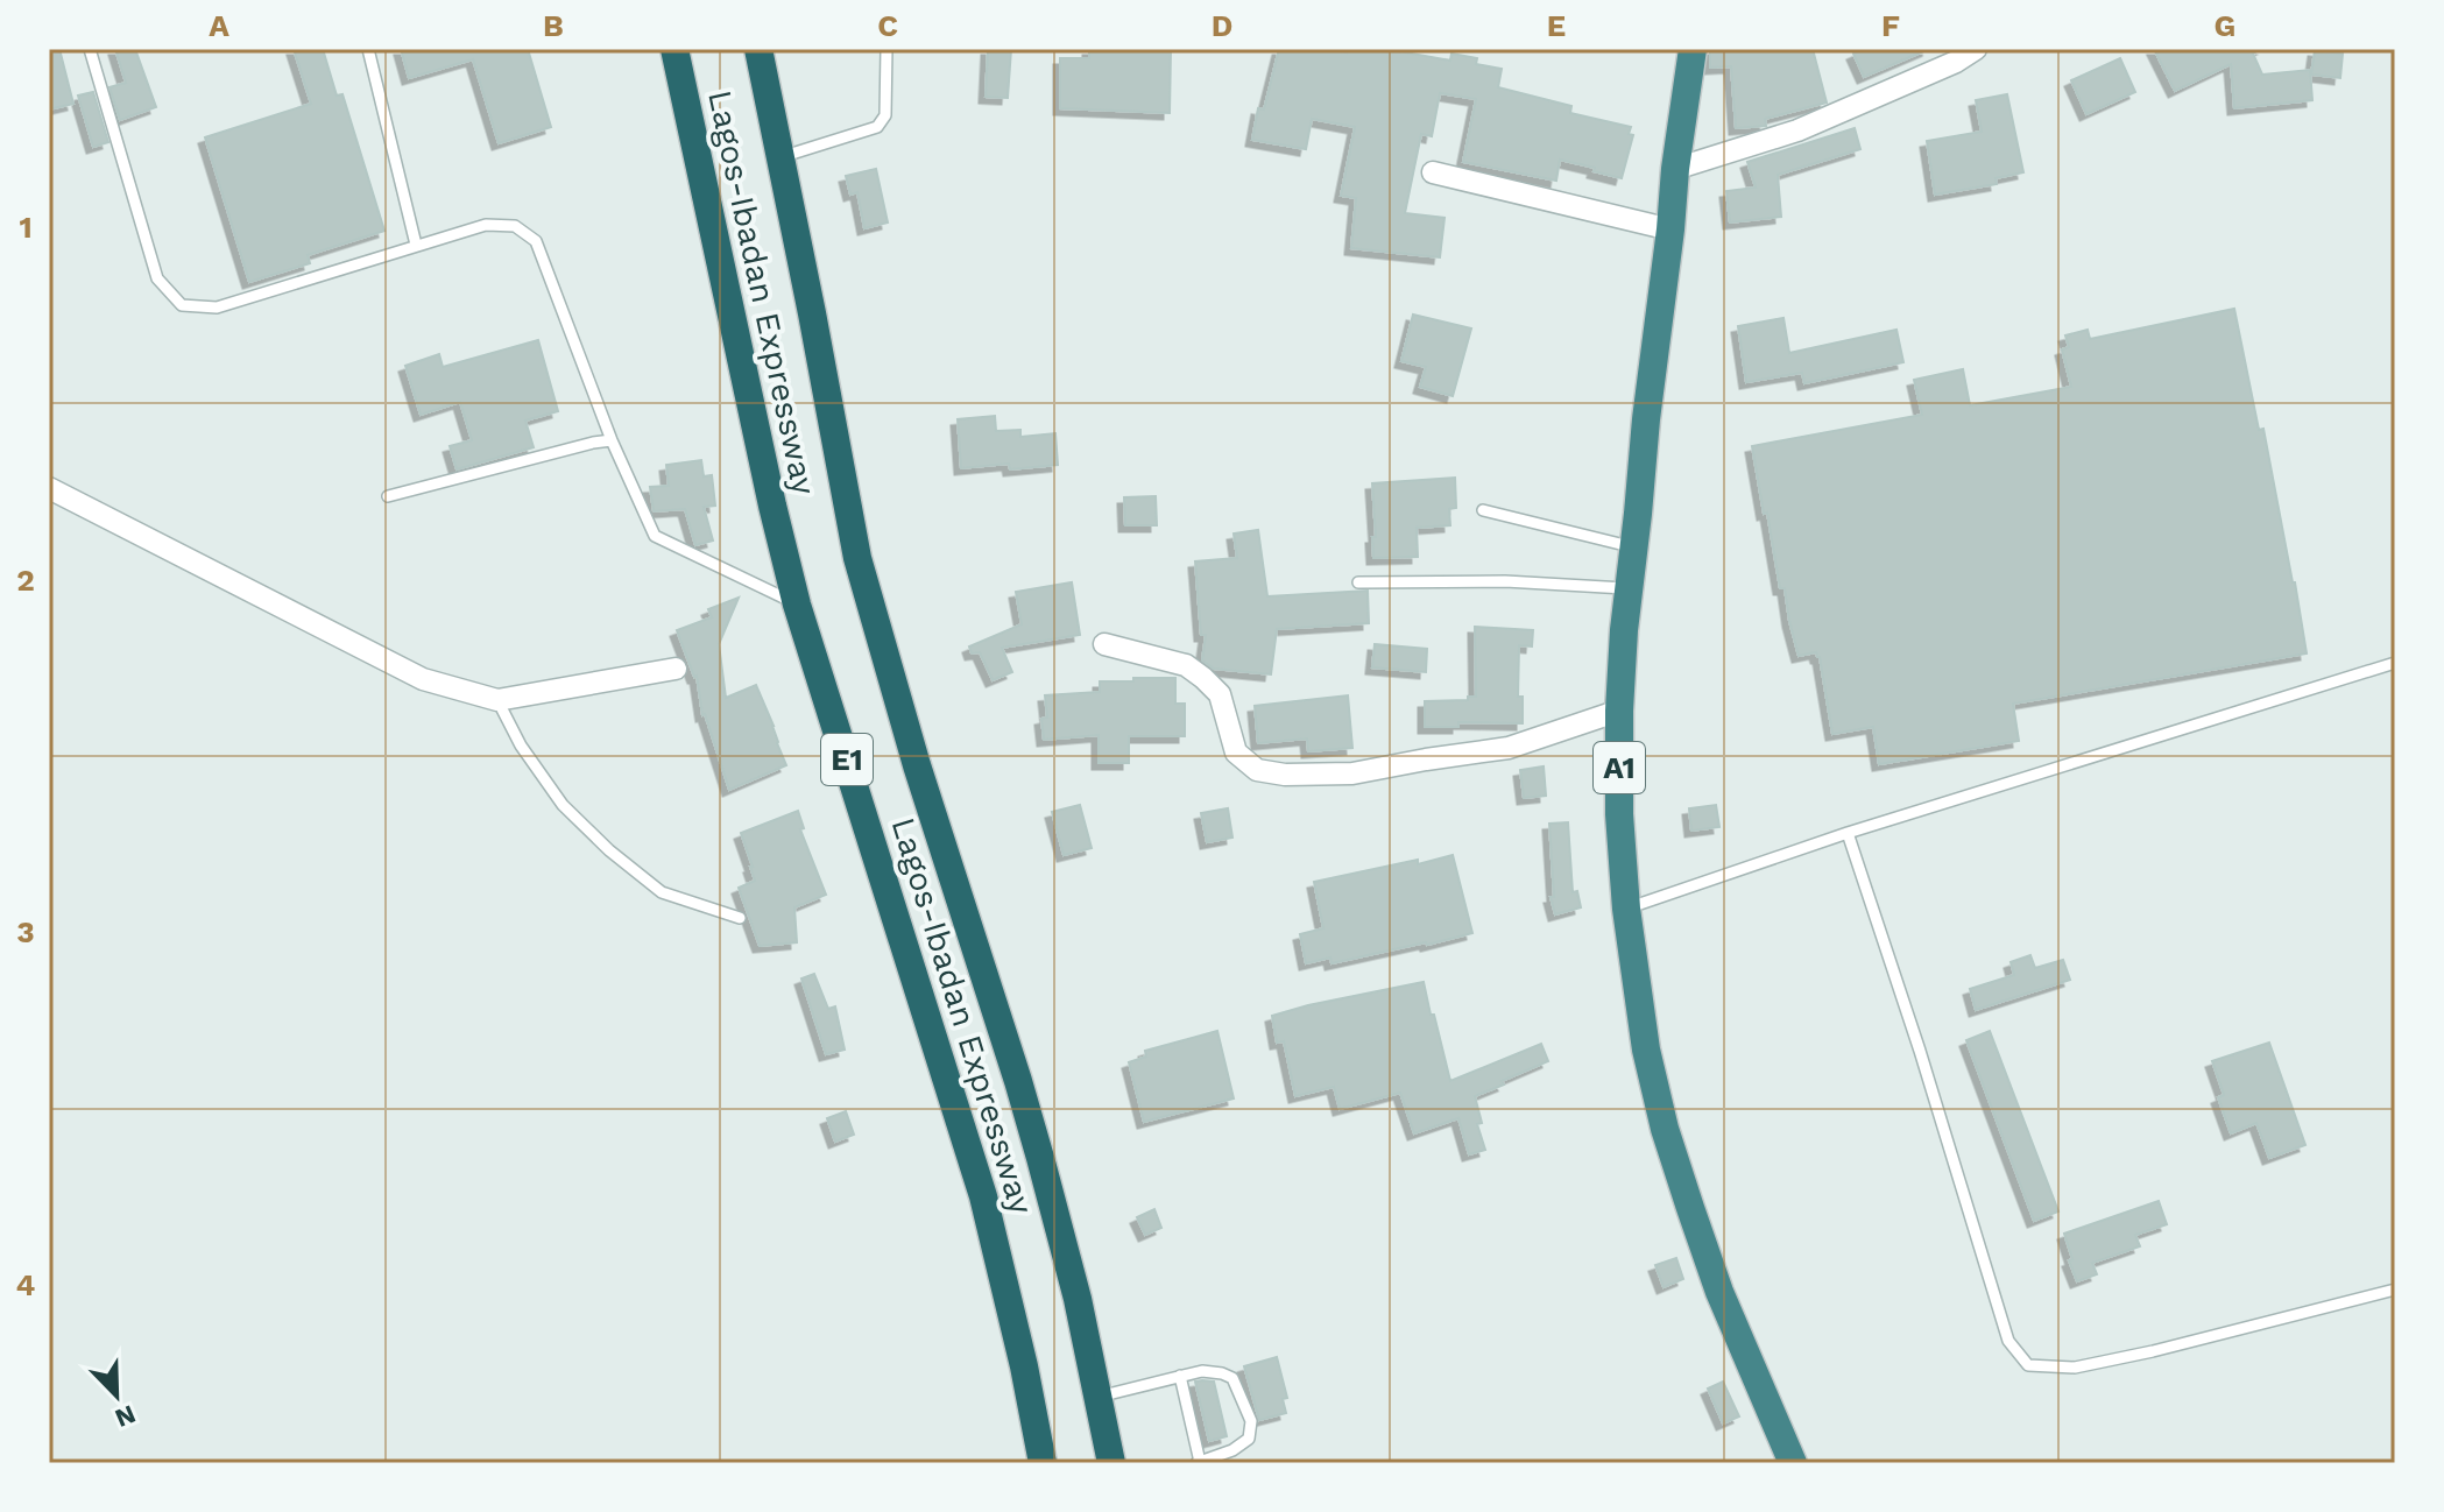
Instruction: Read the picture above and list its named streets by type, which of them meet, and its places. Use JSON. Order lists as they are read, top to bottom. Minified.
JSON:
{"streets":{"highway":["Lagos-Ibadan Expressway","E1","A1"]},"north":"bottom right","grid":{"columns":["A","B","C","D","E","F","G"],"rows":["1","2","3","4"]}}
